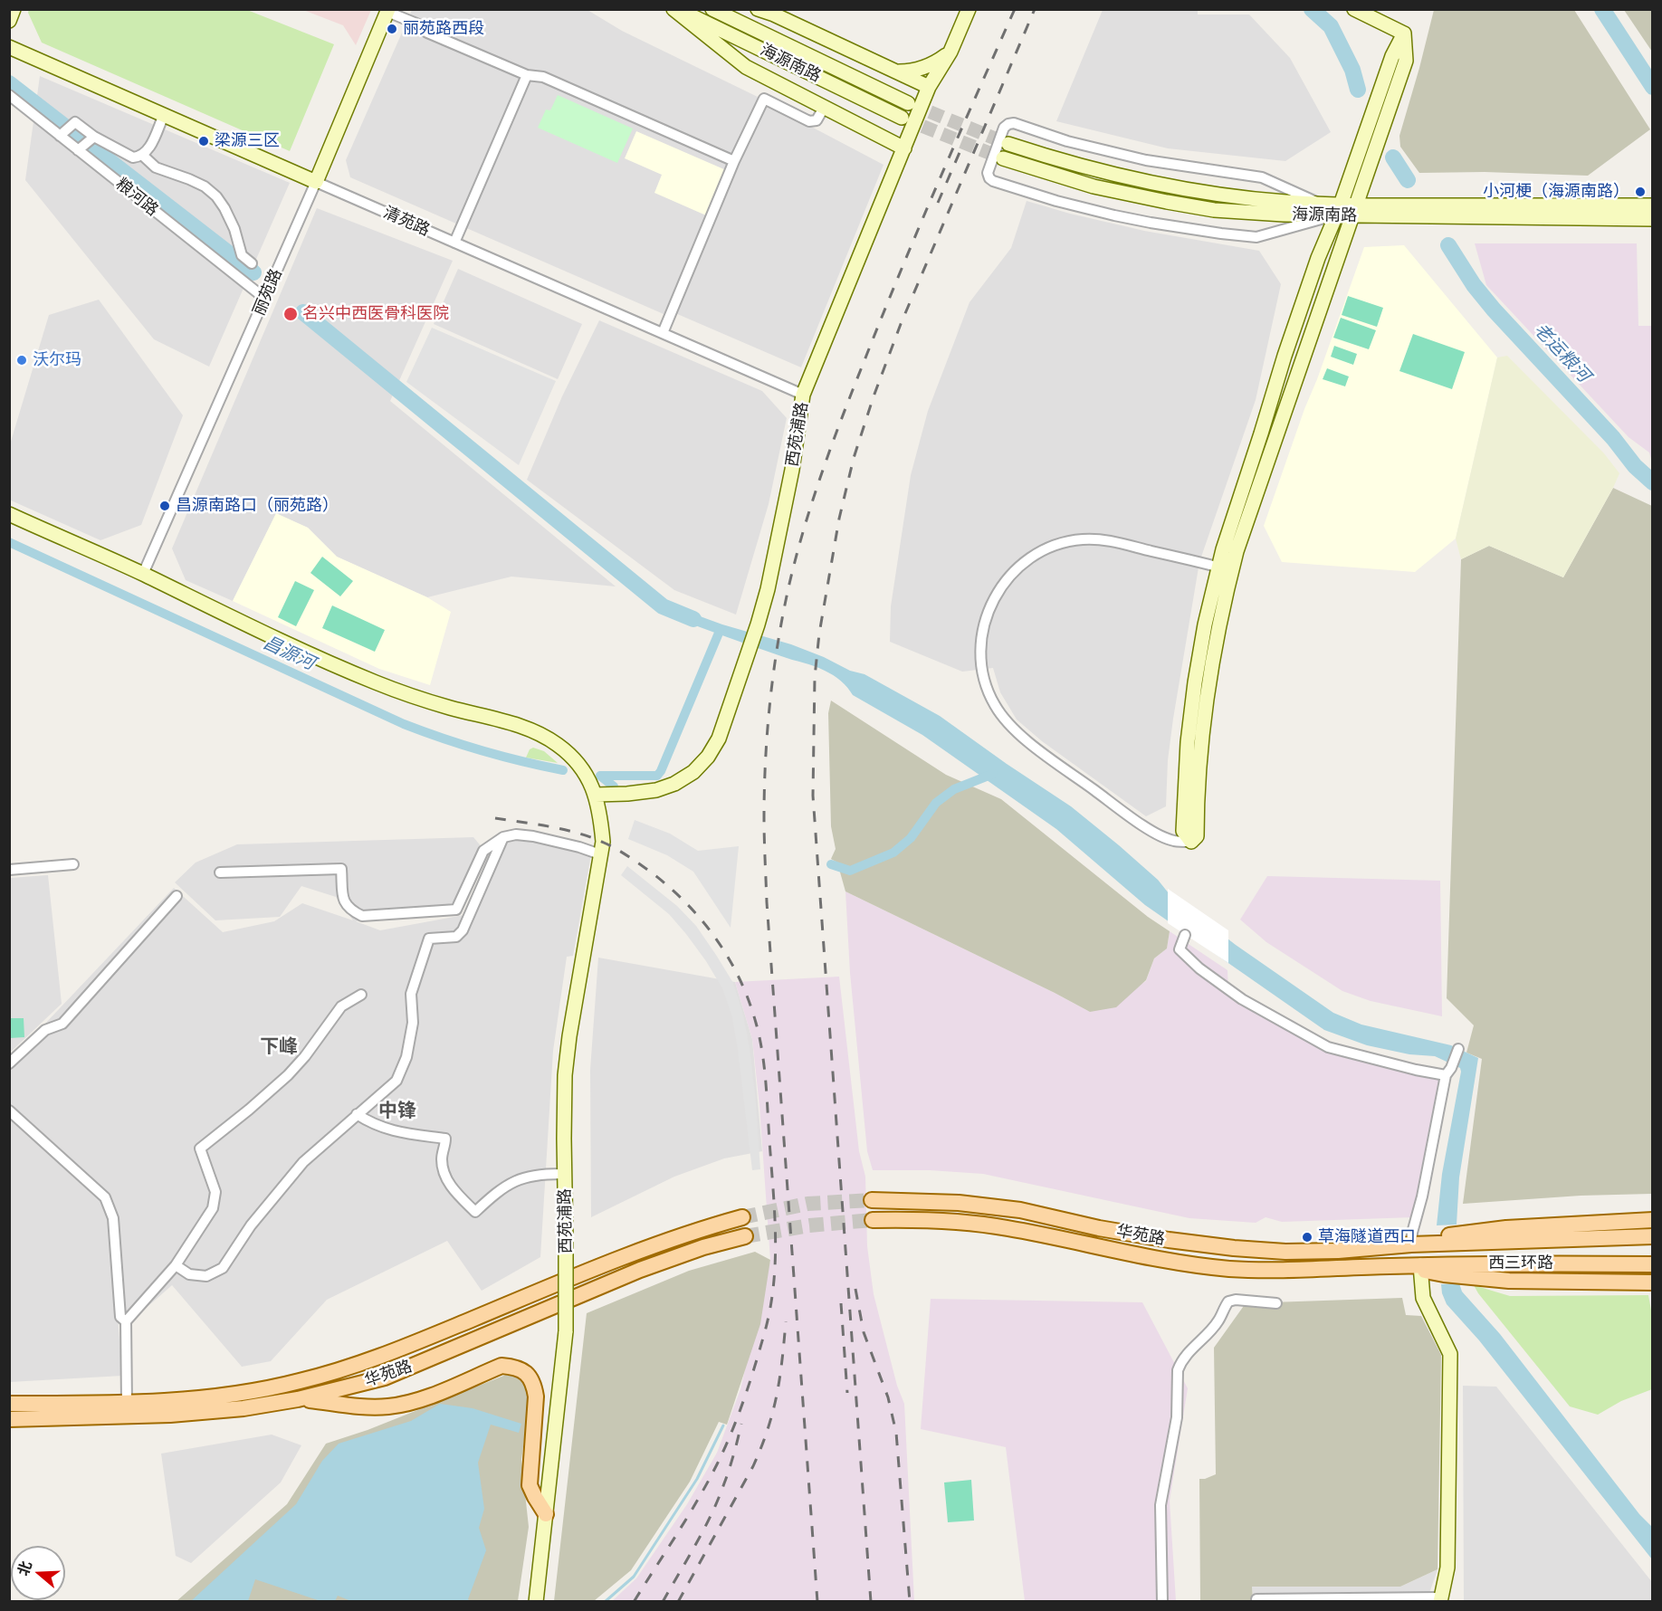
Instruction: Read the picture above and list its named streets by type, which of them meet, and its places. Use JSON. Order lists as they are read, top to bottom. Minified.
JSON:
{"streets":{"main road":["华苑路","西三环路"],"street":["海源南路","粮河路","清苑路","丽苑路","西苑浦路"]},"crossings":[["粮河路","丽苑路"],["清苑路","丽苑路"],["清苑路","西苑浦路"],["丽苑路","西苑浦路"],["华苑路","西三环路"]],"districts":["下峰","中锋"],"water":["老运粮河","昌源河"],"places":["丽苑路西段","梁源三区","小河梗（海源南路）","名兴中西医骨科医院","沃尔玛","昌源南路口（丽苑路）","草海隧道西口"],"north":"left"}
